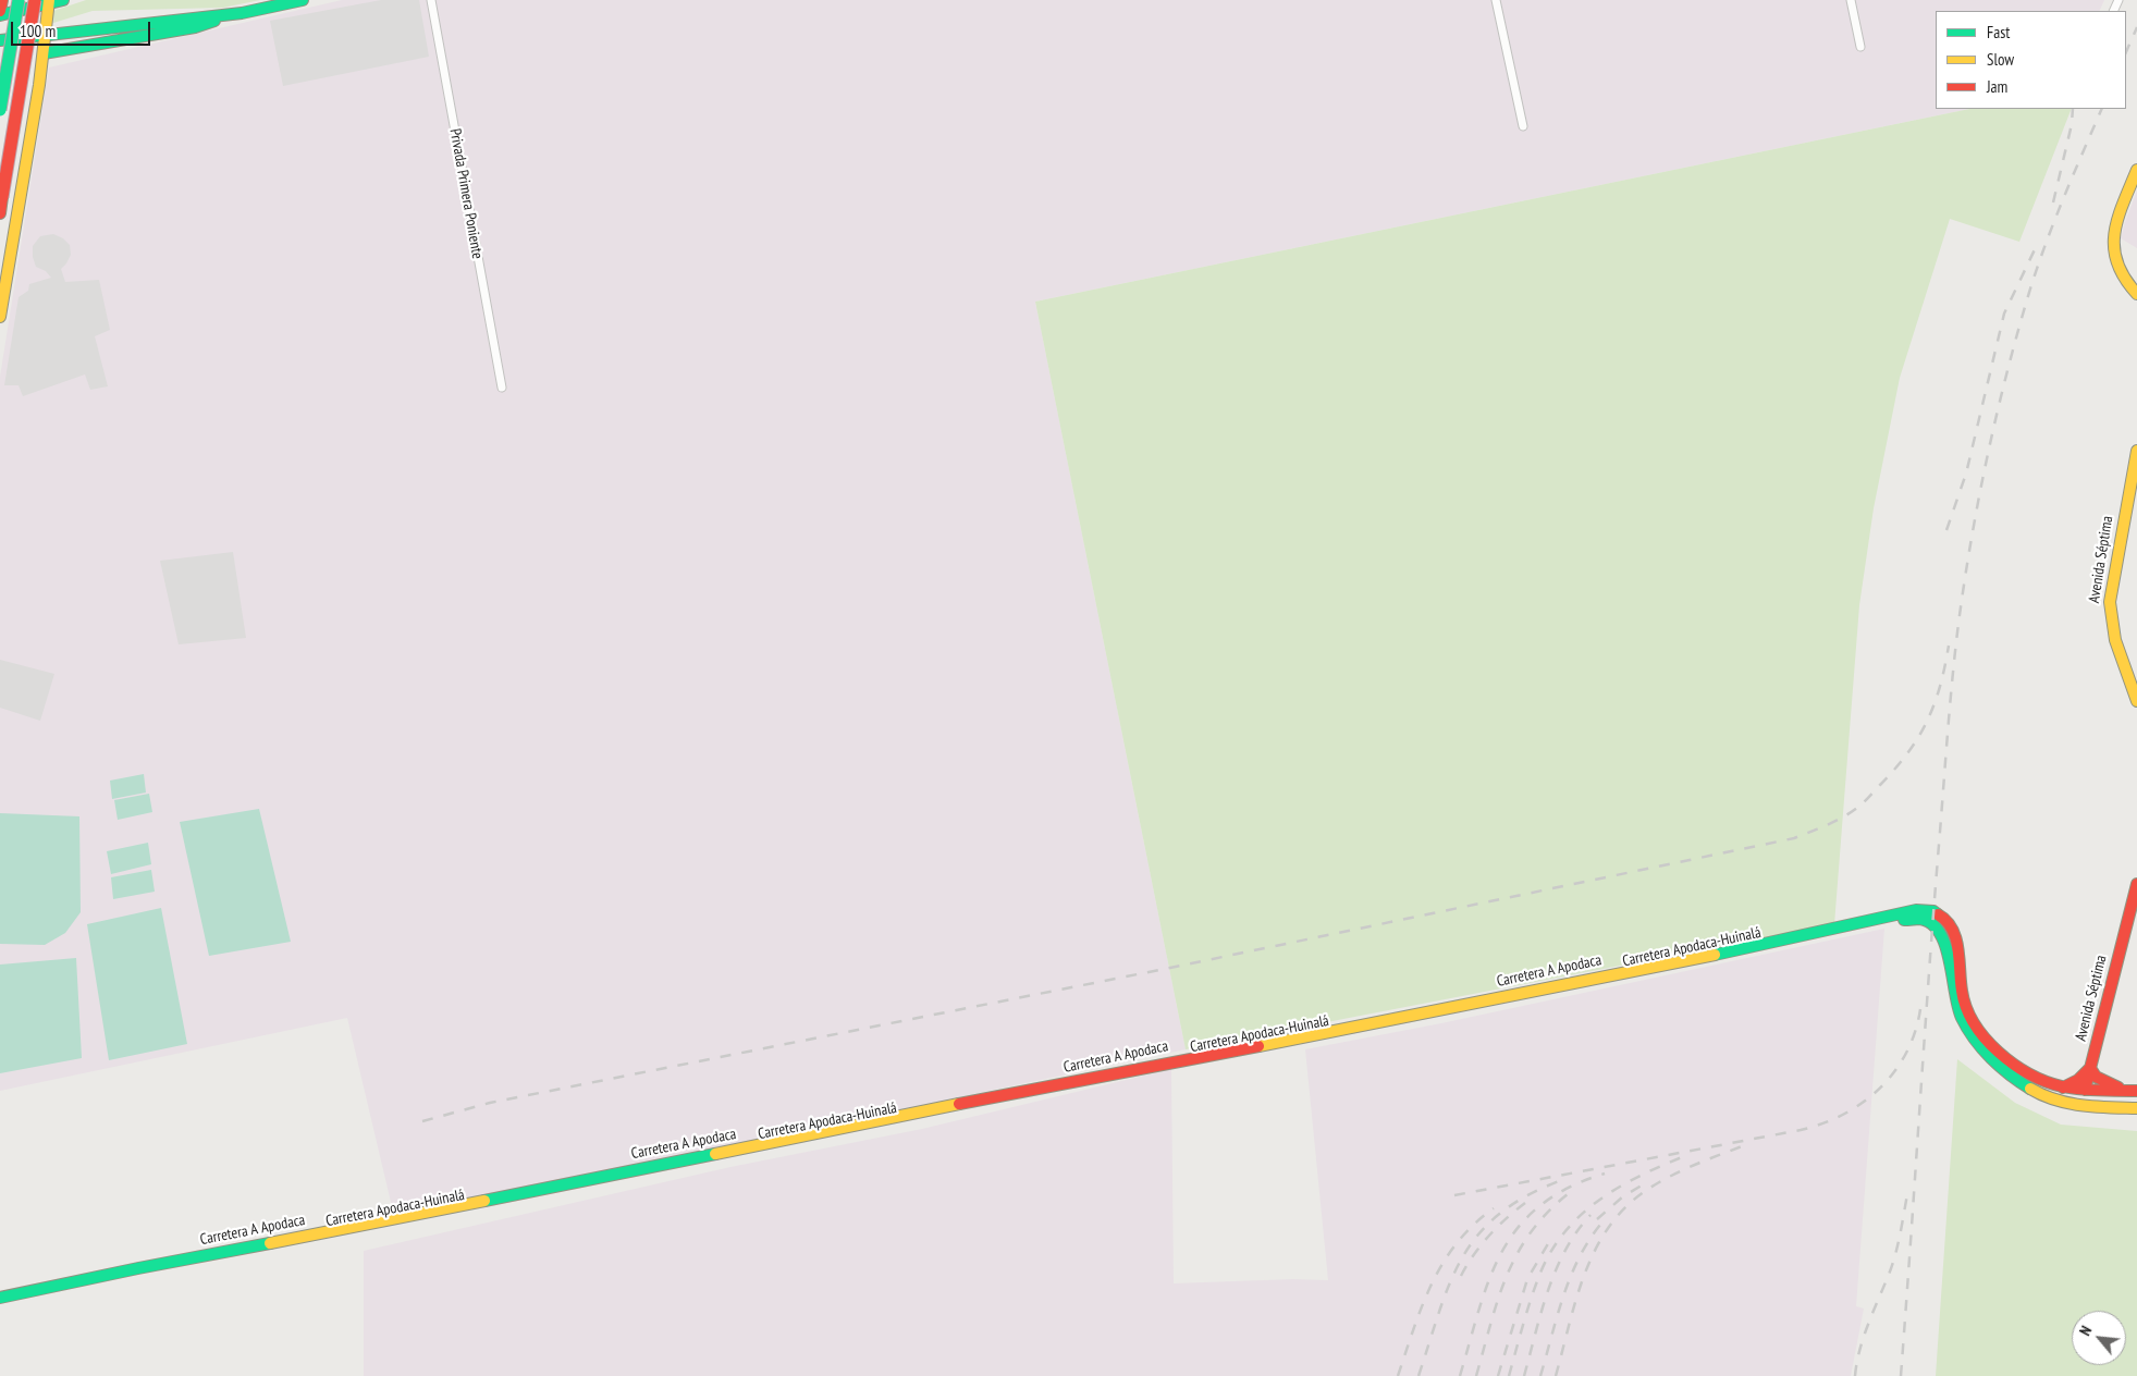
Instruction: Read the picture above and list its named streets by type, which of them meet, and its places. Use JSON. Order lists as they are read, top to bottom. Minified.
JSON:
{"streets":{"main road":["Avenida Séptima","Carretera Apodaca-Huinalá","Carretera A Apodaca"],"street":["Privada Primera Poniente"]},"crossings":[["Avenida Séptima","Carretera A Apodaca"]],"legend":["Fast","Slow","Jam"],"scale_bar":"100 m","north":"top left"}
